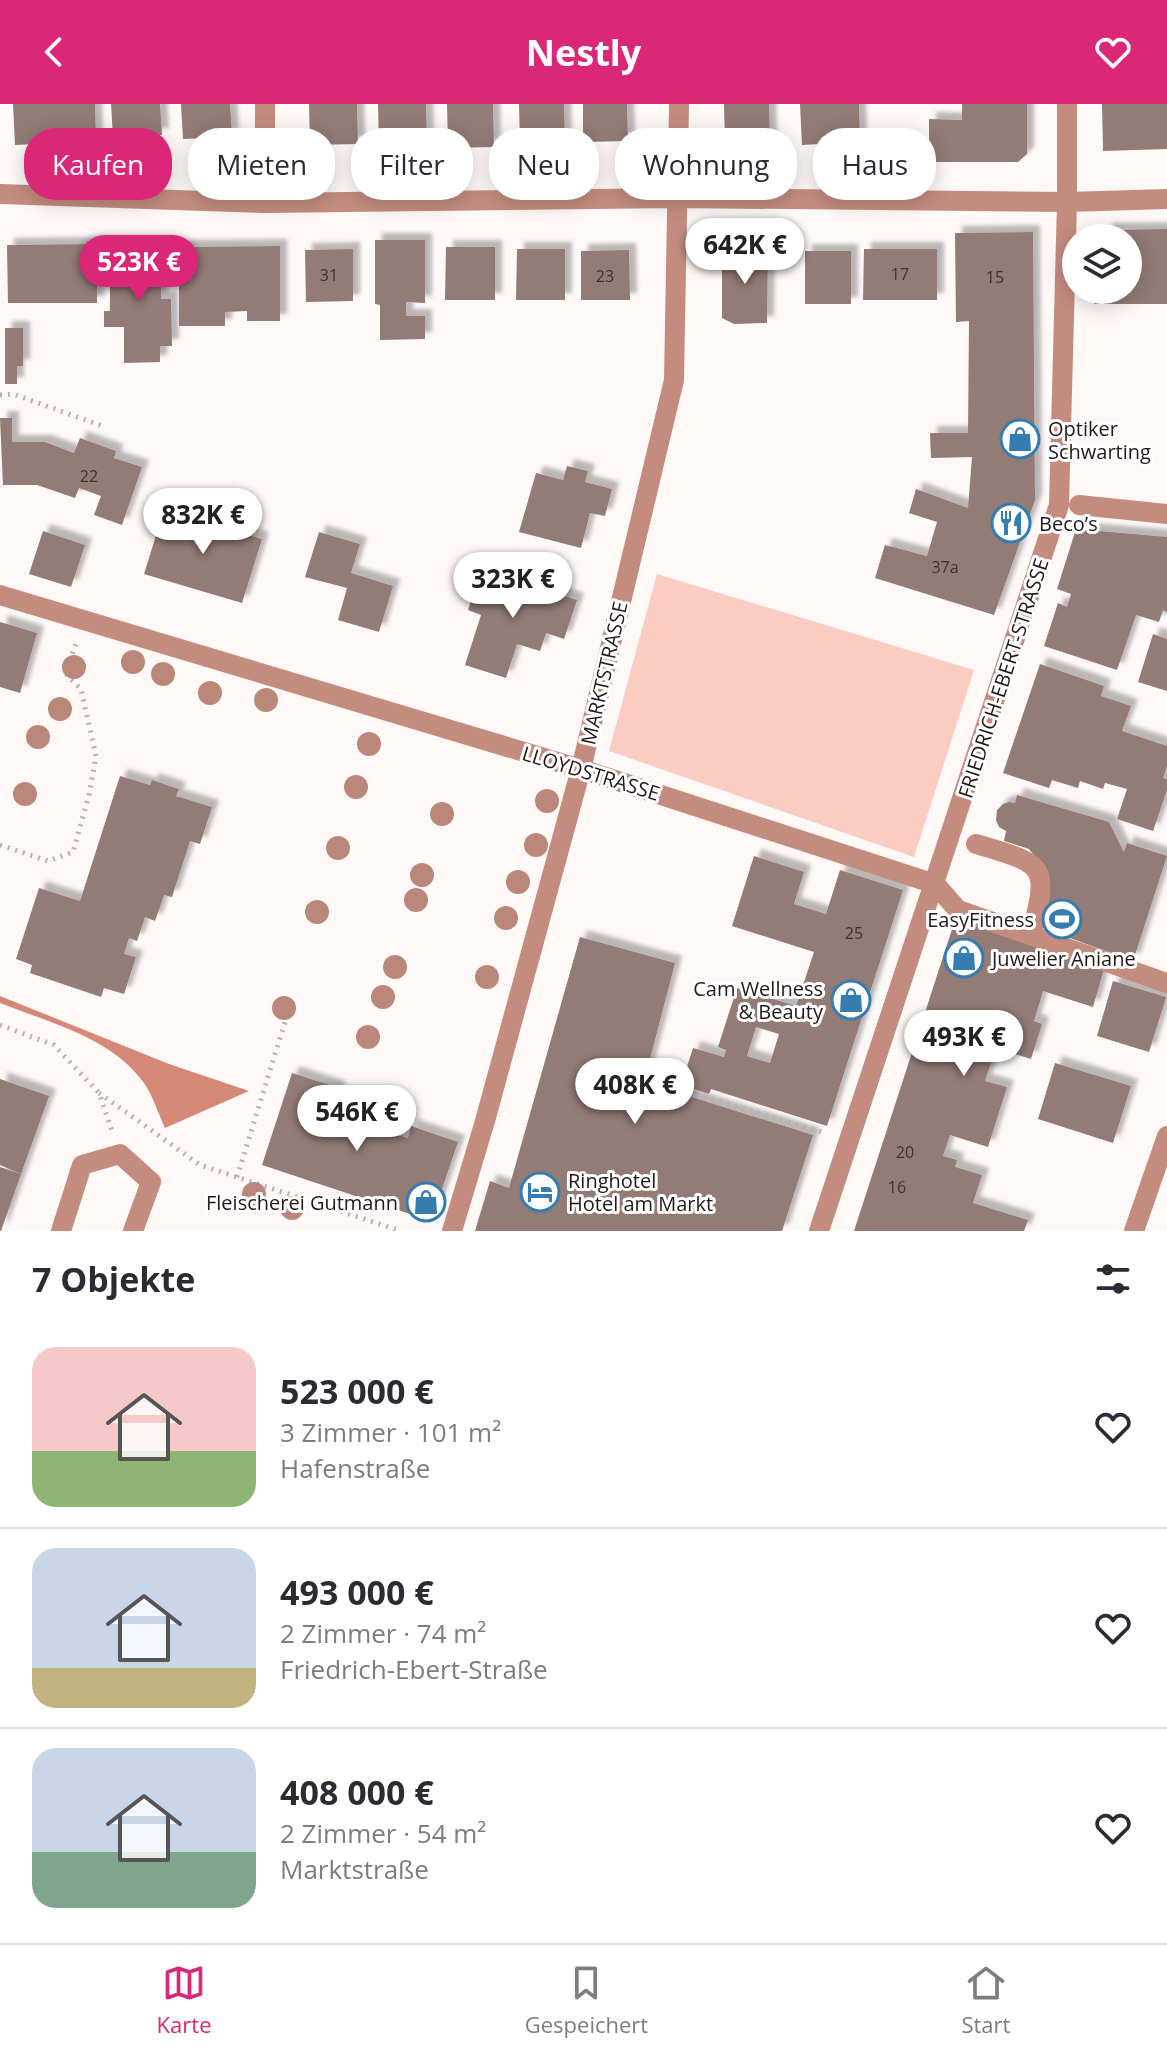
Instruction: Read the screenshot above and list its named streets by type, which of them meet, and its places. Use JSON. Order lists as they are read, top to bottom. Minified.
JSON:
{"streets":{"street":["MARKTSTRASSE","FRIEDRICH-EBERT-STRASSE","LLOYDSTRASSE"]},"crossings":[["MARKTSTRASSE","LLOYDSTRASSE"],["FRIEDRICH-EBERT-STRASSE","LLOYDSTRASSE"]],"places":{"shop":["Optiker Schwarting","Juwelier Aniane","Cam Wellness & Beauty","Fleischerei Gutmann"],"restaurant":["Beco’s"],"sports":["EasyFitness"],"hotel":["Ringhotel Hotel am Markt"]},"house_numbers":["17","31","23","15","22","37a","25","20","16"],"page":{"header":"Nestly","chip":["Kaufen","Mieten","Filter","Neu","Wohnung","Haus"],"price":["642K €","523K €","832K €","323K €","493K €","408K €","546K €"],"heading":"7 Objekte","list":[{"name":"523 000 €","note":"3 Zimmer · 101 m² · Hafenstraße"},{"name":"493 000 €","note":"2 Zimmer · 74 m² · Friedrich-Ebert-Straße"},{"name":"408 000 €","note":"2 Zimmer · 54 m² · Marktstraße"}],"tabs":["Karte","Gespeichert","Start"]}}
